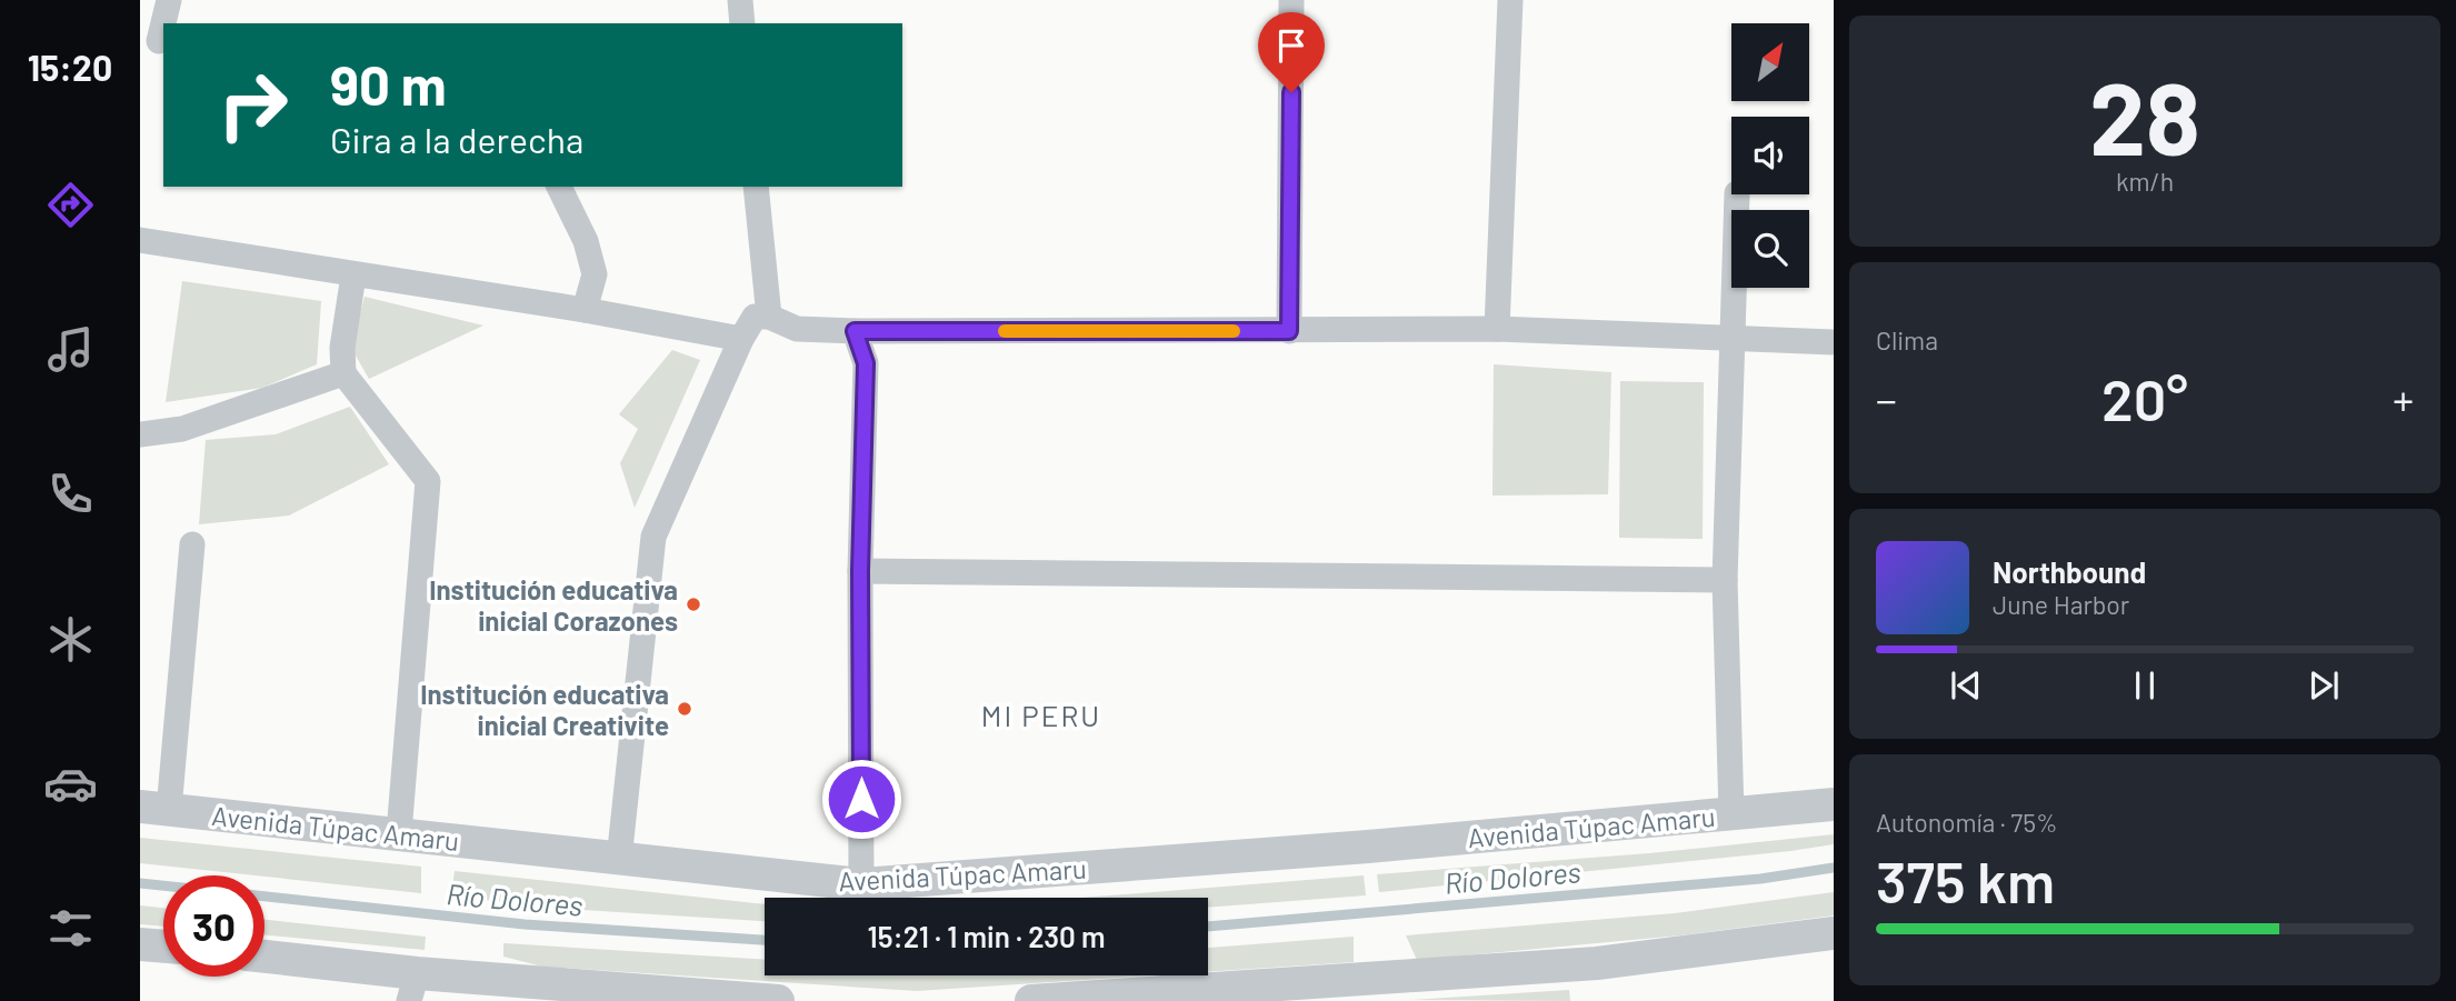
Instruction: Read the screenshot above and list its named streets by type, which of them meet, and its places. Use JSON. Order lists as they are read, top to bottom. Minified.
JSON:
{"streets":{"street":["Avenida Túpac Amaru"]},"districts":["MI PERU"],"water":["Río Dolores"],"places":["Institución educativa inicial Corazones","Institución educativa inicial Creativite"],"north":"top right","page":{"tabs":"15:20","tile":[["28","km/h"],"Clima",["Autonomía · 75%","375 km"]],"turn":["90 m","Gira a la derecha"],"heat":["−","20°","+"],"song":["Northbound","June Harbor"],"limit":"30","trip":"15:21 · 1 min · 230 m"}}
